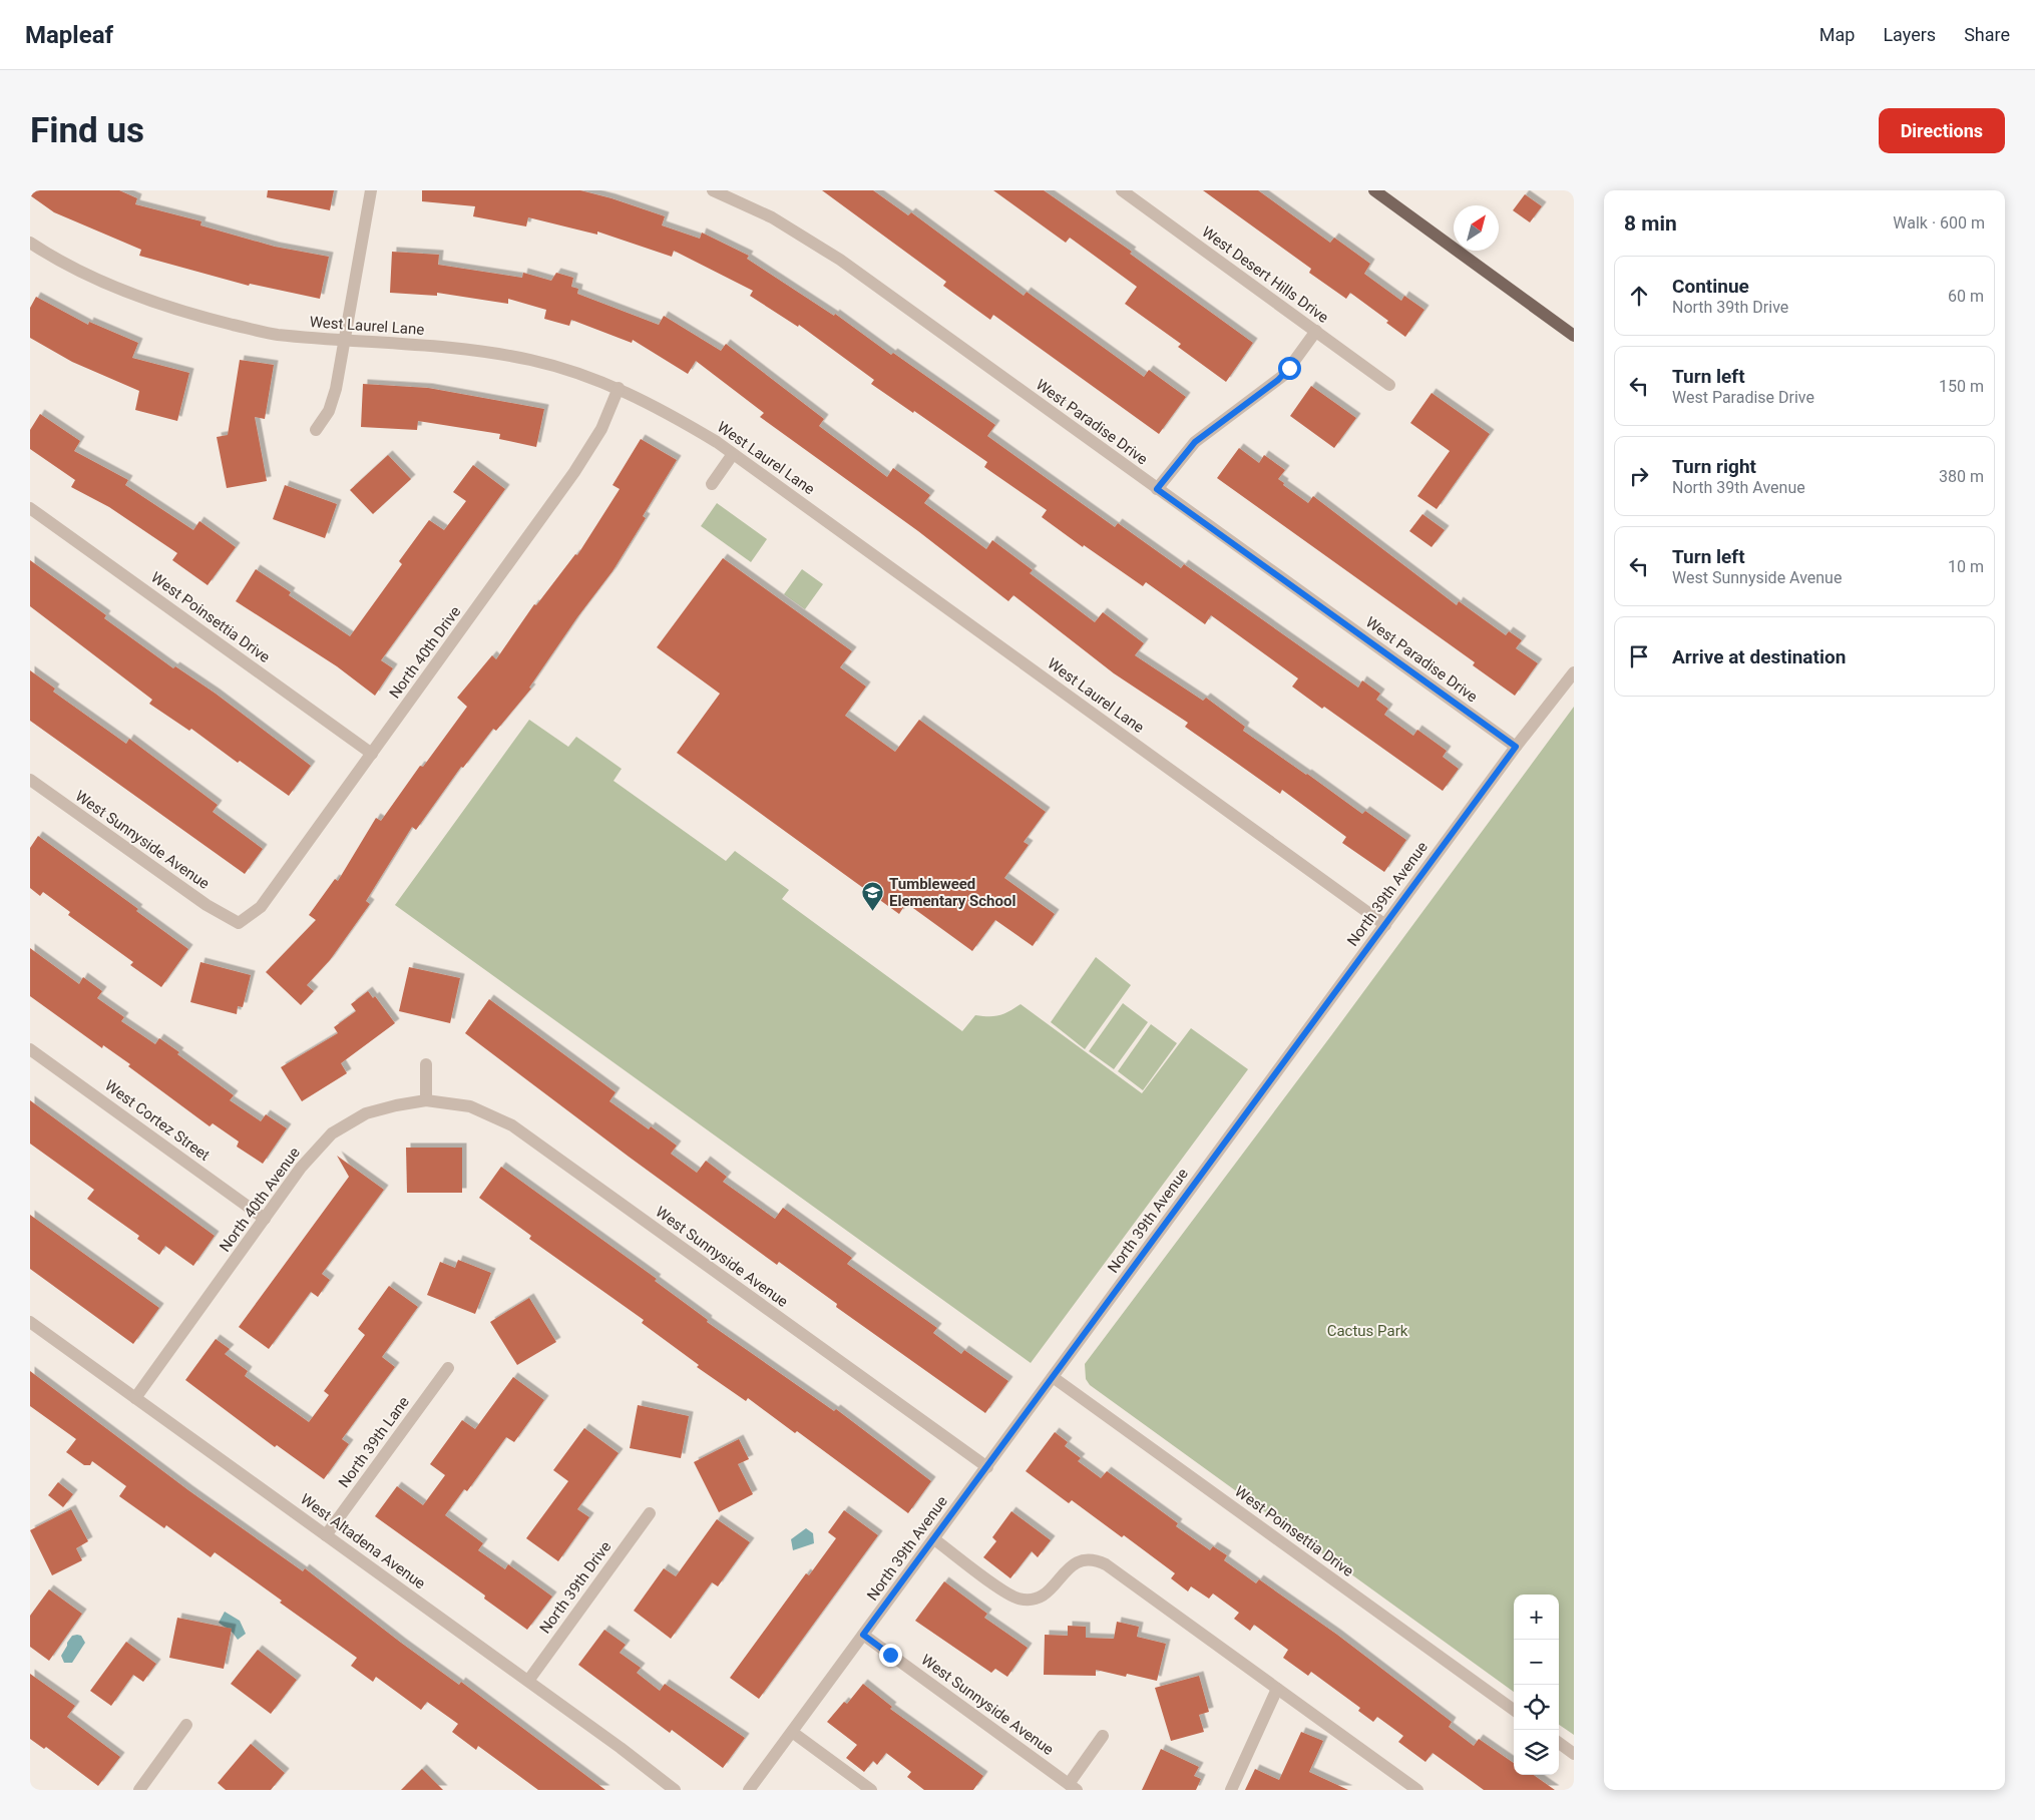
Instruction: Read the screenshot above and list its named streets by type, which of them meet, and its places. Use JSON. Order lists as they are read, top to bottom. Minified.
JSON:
{"streets":{"street":["West Desert Hills Drive","West Laurel Lane","West Paradise Drive","West Poinsettia Drive","North 40th Drive","West Sunnyside Avenue","North 39th Avenue","West Cortez Street","North 40th Avenue","North 39th Lane","West Altadena Avenue","North 39th Drive"]},"crossings":[["West Laurel Lane","North 40th Drive"],["West Laurel Lane","North 39th Avenue"],["West Paradise Drive","North 39th Avenue"],["West Poinsettia Drive","North 40th Drive"],["West Poinsettia Drive","North 39th Avenue"],["North 40th Drive","West Sunnyside Avenue"],["West Sunnyside Avenue","North 39th Avenue"],["West Sunnyside Avenue","North 40th Avenue"],["West Cortez Street","North 40th Avenue"],["North 40th Avenue","West Altadena Avenue"],["North 39th Lane","West Altadena Avenue"],["West Altadena Avenue","North 39th Drive"]],"parks":["Cactus Park"],"places":{"school or university":["Tumbleweed Elementary School"]},"north":"top right","page":{"header":"Mapleaf","nav":["Map","Layers","Share"],"buttons":"Directions","title":"Find us","heading":["8 min","Walk · 600 m"],"list":[["Continue","North 39th Drive","60 m"],["Turn left","West Paradise Drive","150 m"],["Turn right","North 39th Avenue","380 m"],["Turn left","West Sunnyside Avenue","10 m"],"Arrive at destination"],"map_buttons":["+","−"]}}
